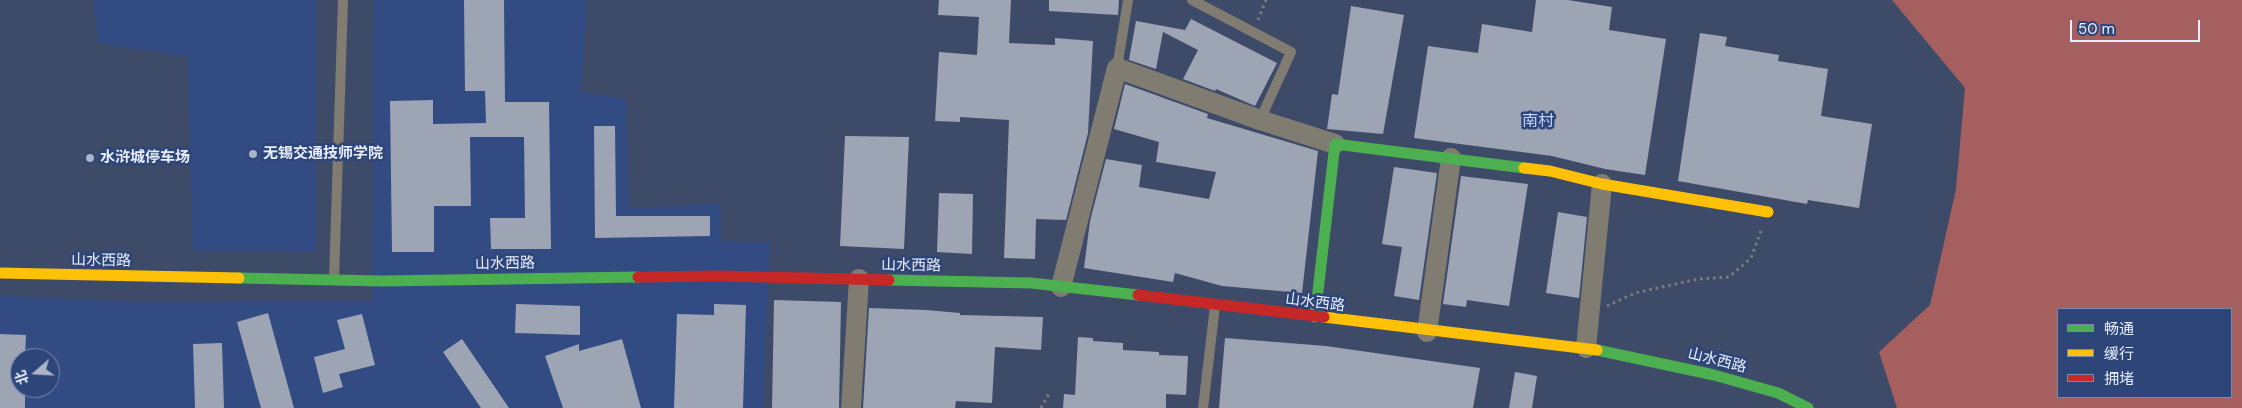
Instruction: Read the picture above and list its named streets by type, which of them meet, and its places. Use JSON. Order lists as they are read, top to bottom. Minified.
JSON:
{"streets":{"street":["山水西路"]},"districts":["南村"],"places":["无锡交通技师学院","水浒城停车场"],"legend":["畅通","缓行","拥堵"],"scale_bar":"50 m","north":"left"}
